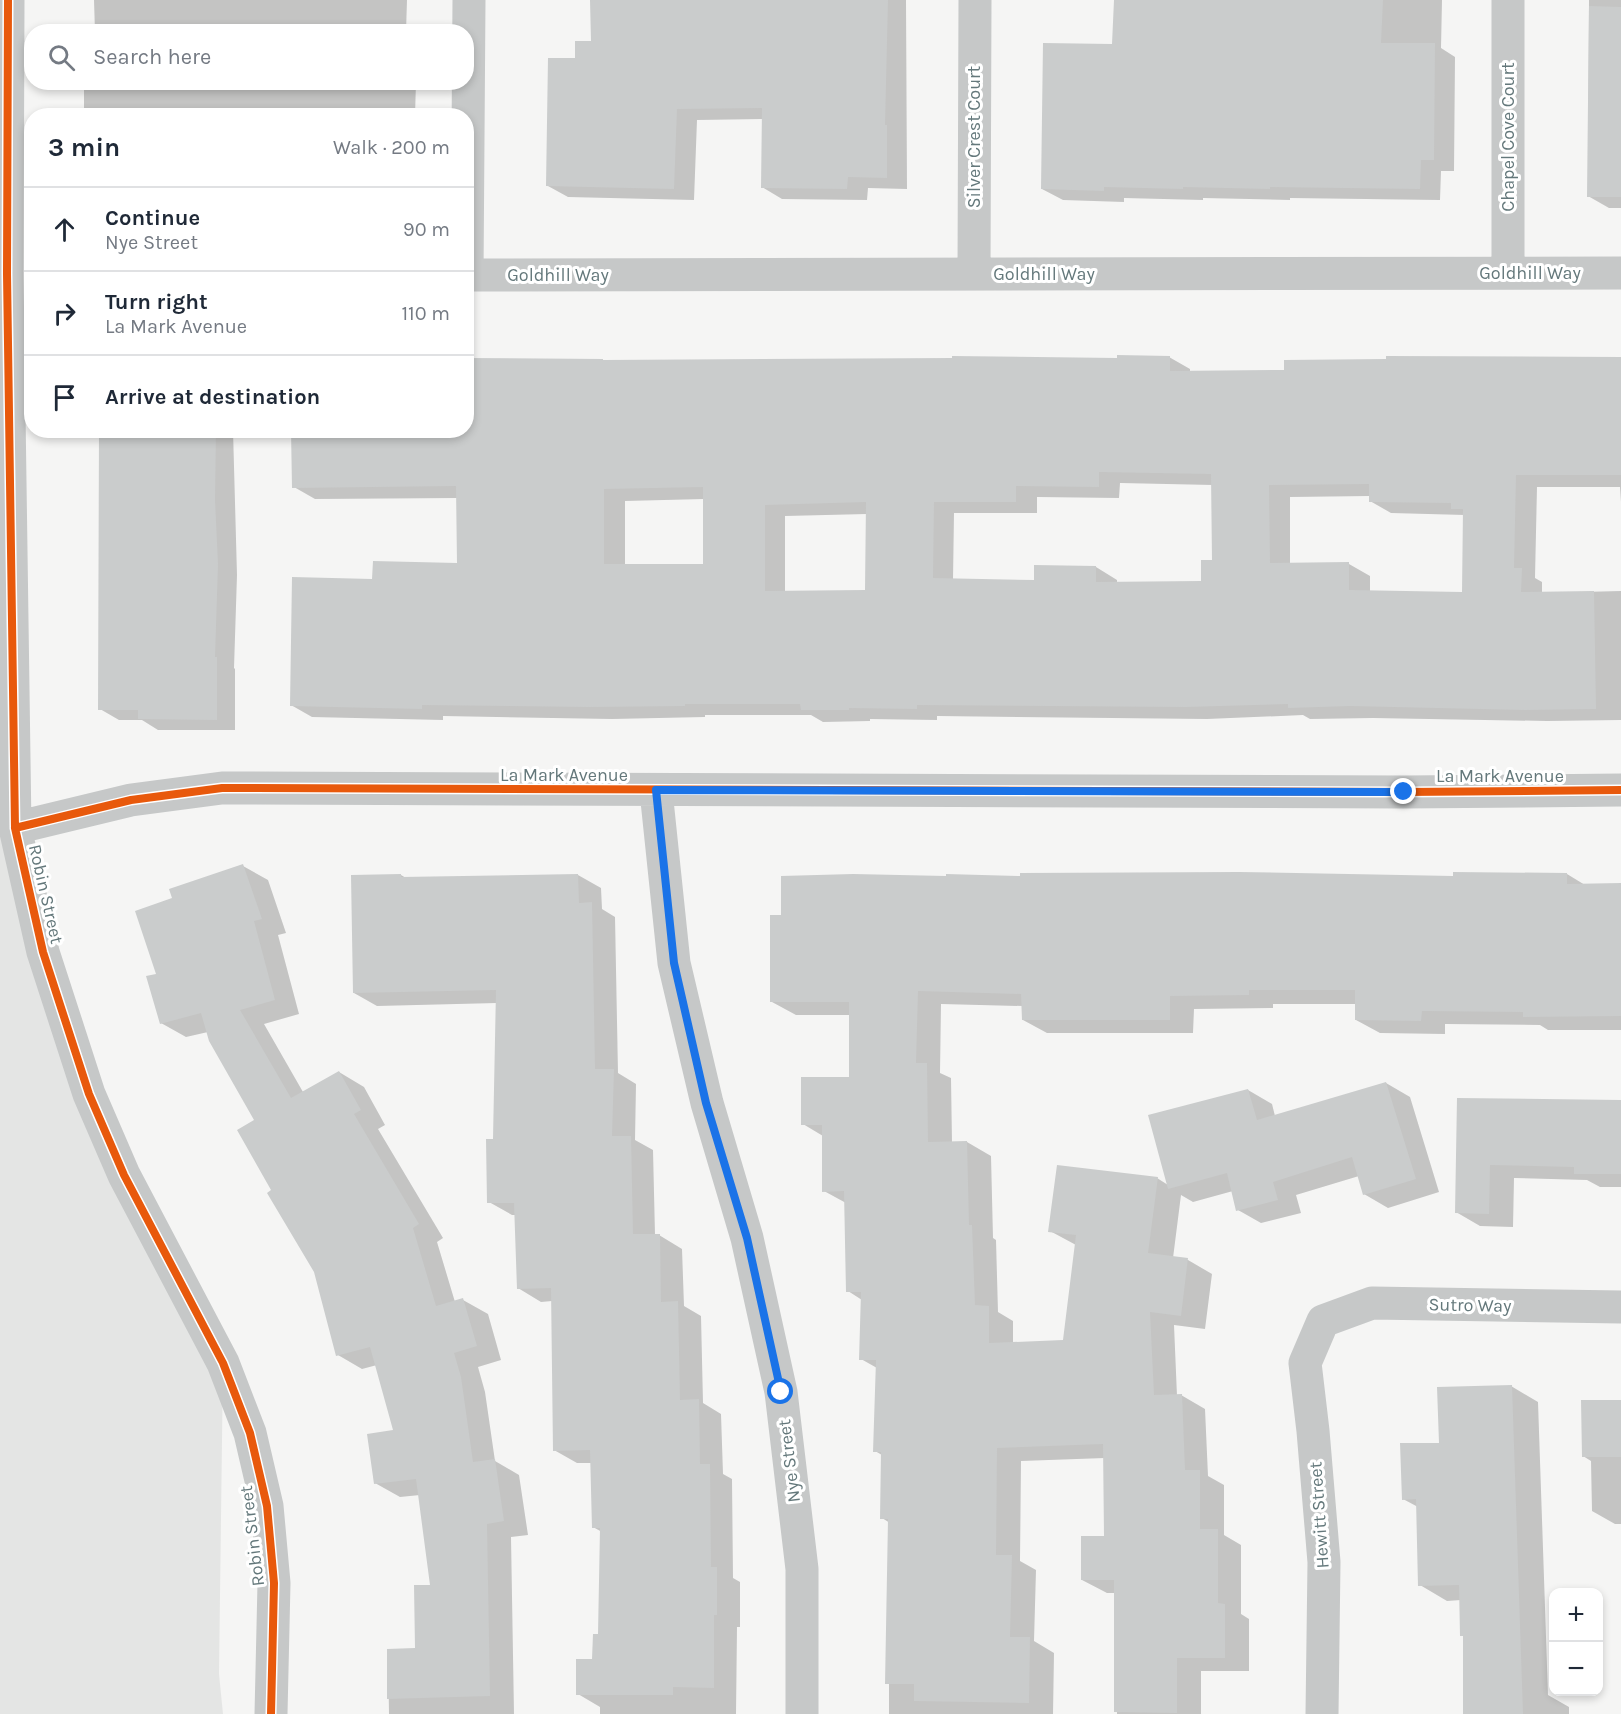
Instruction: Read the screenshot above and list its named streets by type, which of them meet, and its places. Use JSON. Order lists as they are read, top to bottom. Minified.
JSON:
{"streets":{"street":["Silver Crest Court","Chapel Cove Court","Goldhill Way","La Mark Avenue","Robin Street","Sutro Way","Nye Street","Hewitt Street"]},"crossings":[["Silver Crest Court","Goldhill Way"],["Chapel Cove Court","Goldhill Way"],["La Mark Avenue","Robin Street"],["La Mark Avenue","Nye Street"],["Sutro Way","Hewitt Street"]],"page":{"search":"Search here","heading":["3 min","Walk · 200 m"],"list":[["Continue","Nye Street","90 m"],["Turn right","La Mark Avenue","110 m"],"Arrive at destination"],"map_buttons":["+","−"]}}
